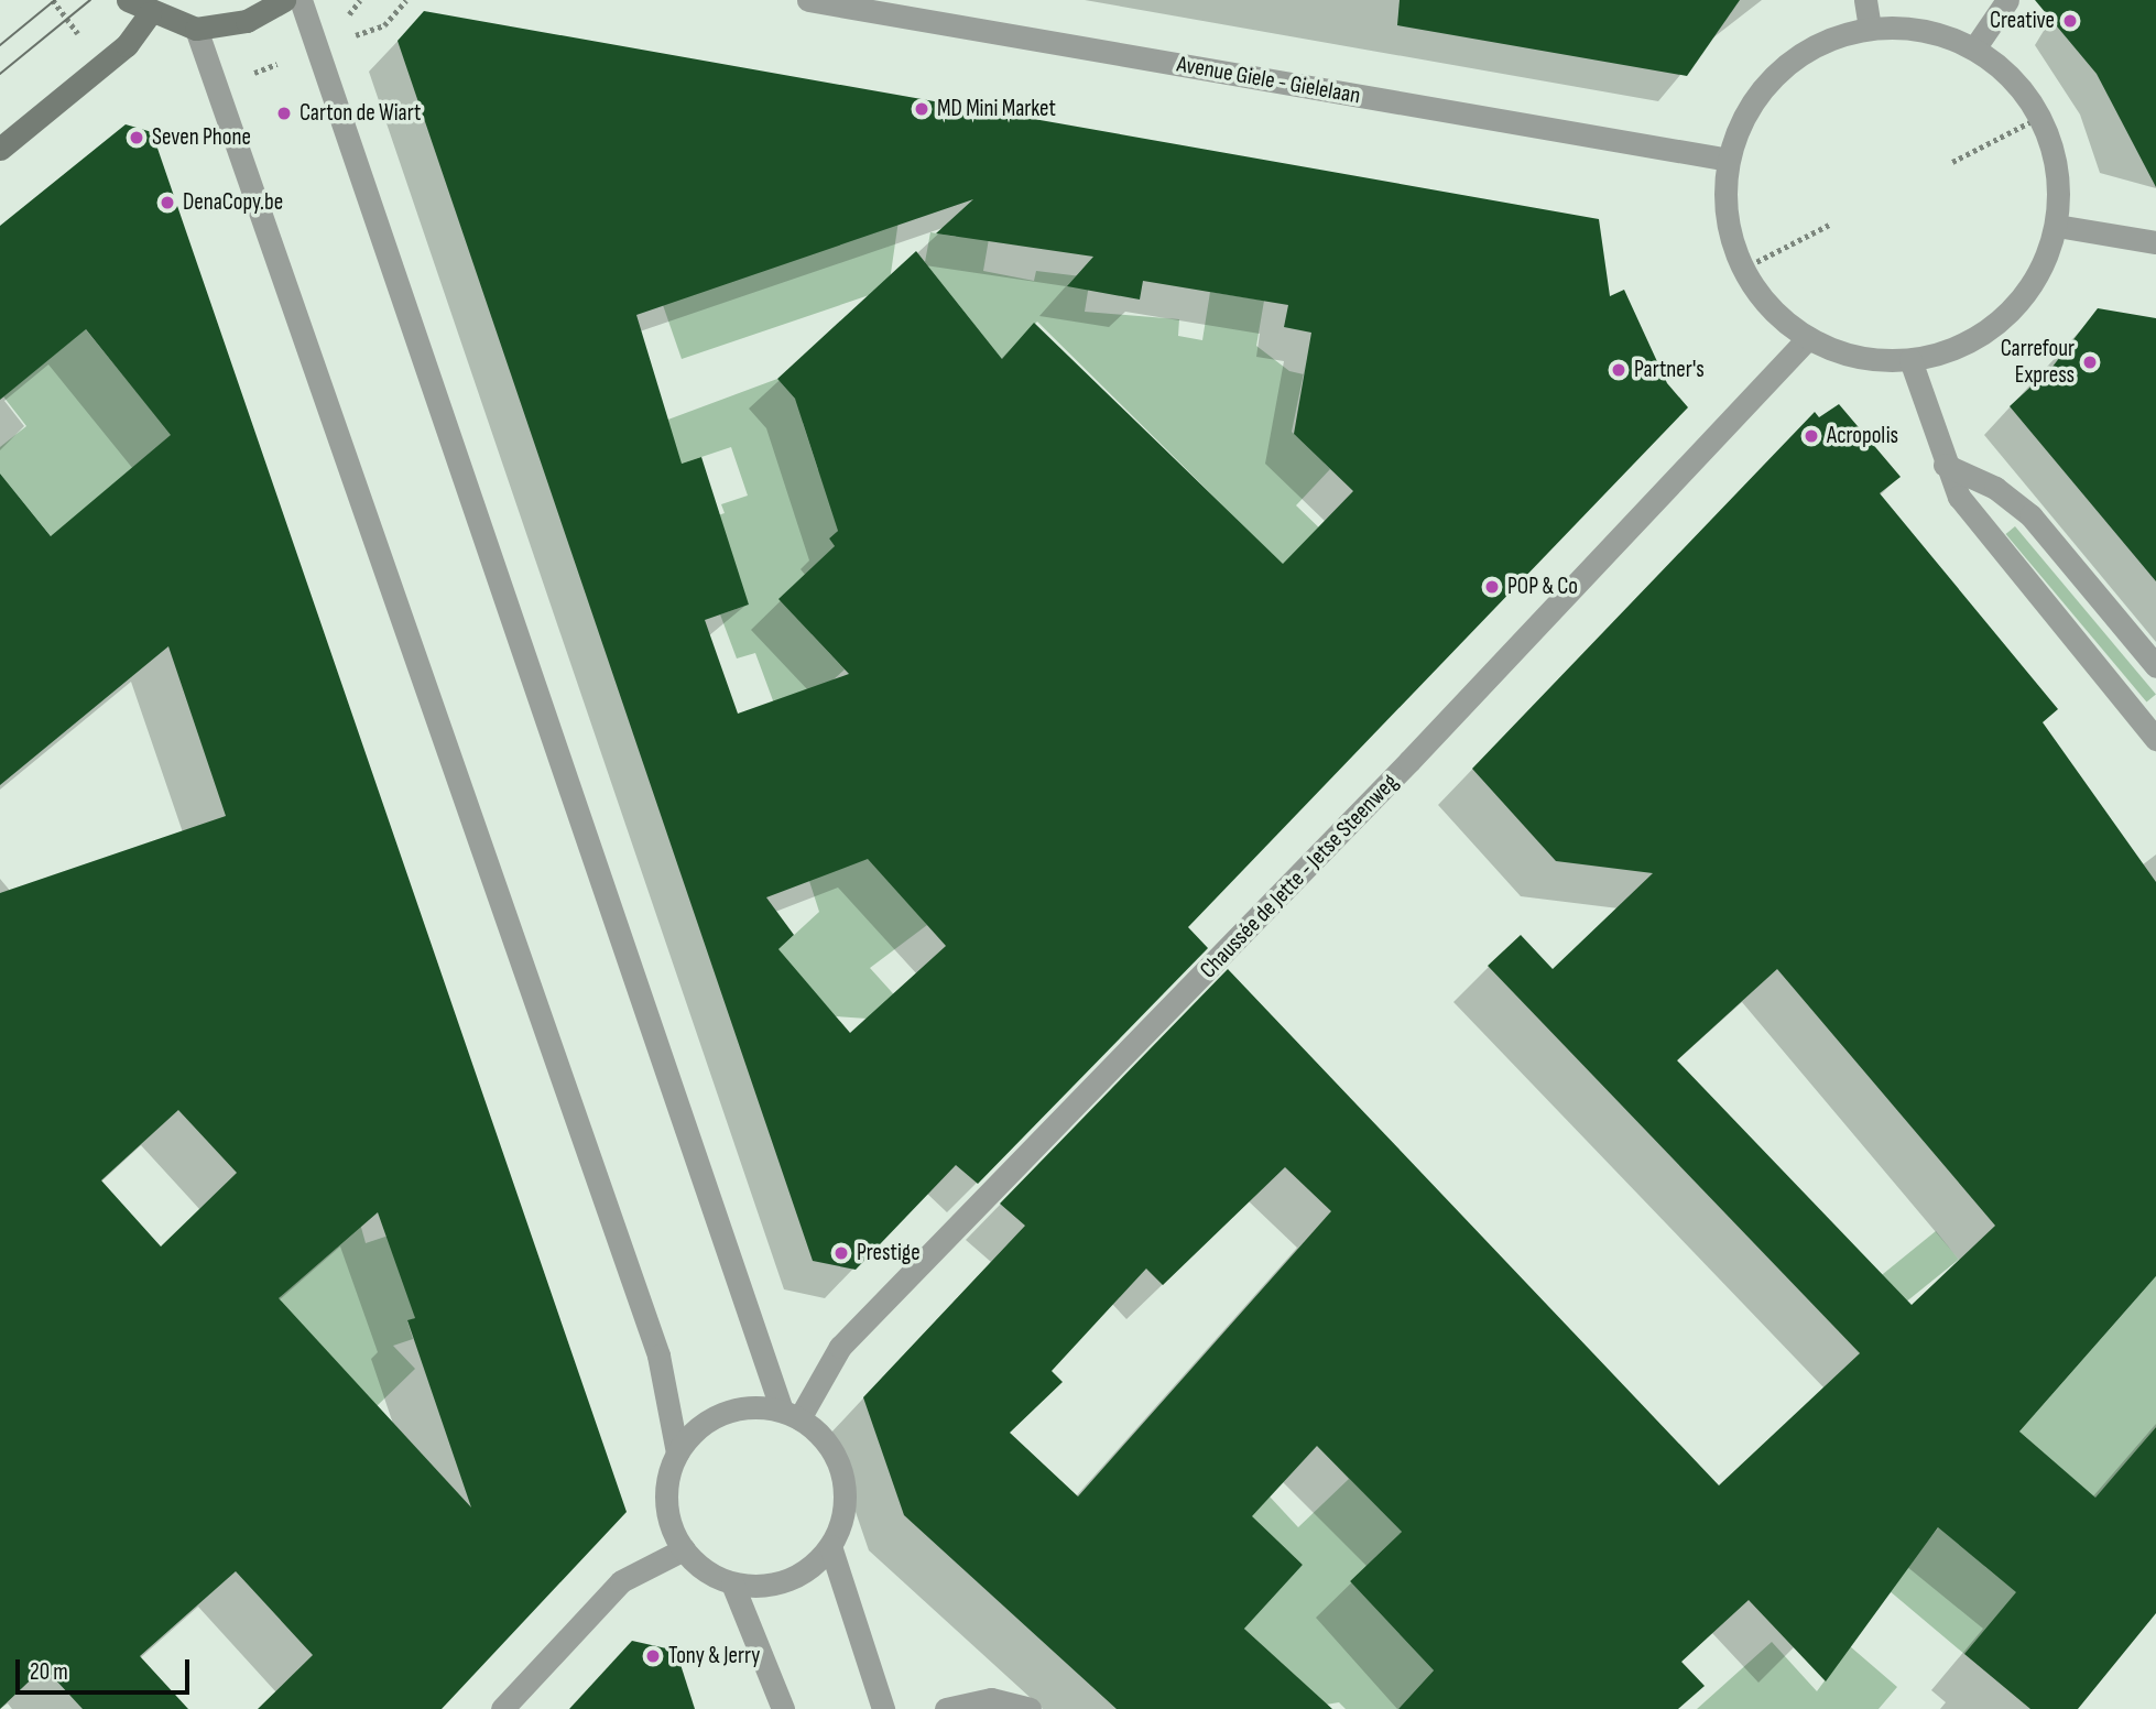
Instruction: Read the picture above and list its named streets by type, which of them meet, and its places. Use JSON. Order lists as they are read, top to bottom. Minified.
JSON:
{"streets":{"street":["Avenue Giele - Gielelaan","Chaussée de Jette - Jetse Steenweg"]},"places":["Creative","MD Mini Market","Carton de Wiart","Seven Phone","DenaCopy.be","Carrefour Express","Partner's","Acropolis","POP & Co","Prestige","Tony & Jerry"],"scale_bar":"20 m"}
